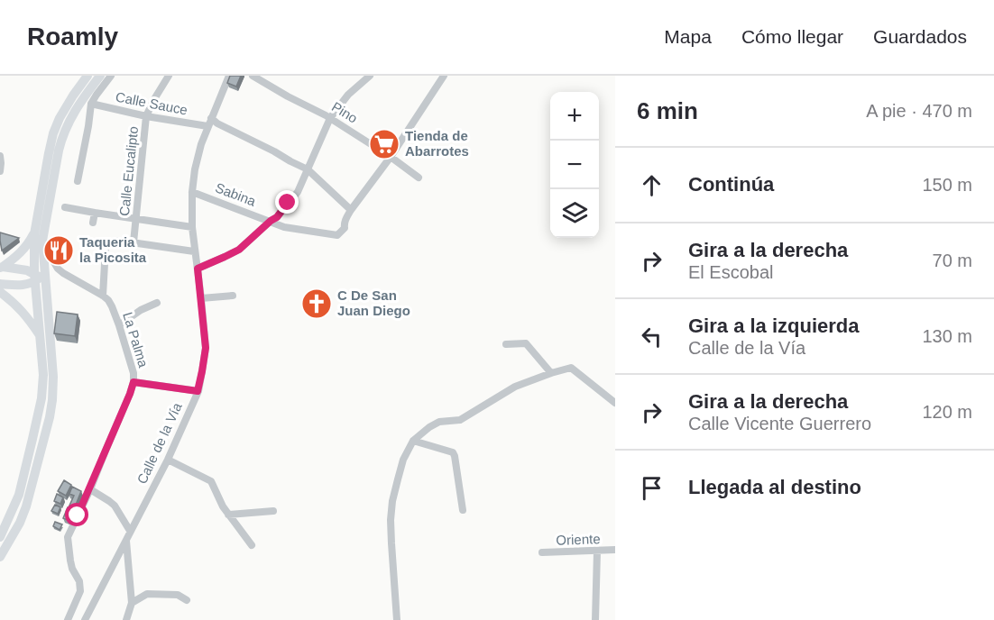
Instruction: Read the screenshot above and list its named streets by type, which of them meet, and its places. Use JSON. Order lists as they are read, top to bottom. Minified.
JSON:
{"streets":{"street":["Calle Sauce","Pino","Calle Eucalipto","Sabina","La Palma","Calle de la Vía","Oriente"]},"crossings":[["Calle Sauce","Calle Eucalipto"],["Calle Sauce","Calle de la Vía"],["Sabina","Calle de la Vía"]],"places":{"supermarket":["Tienda de Abarrotes"],"restaurant":["Taqueria la Picosita"],"church":["C De San Juan Diego"]},"page":{"header":"Roamly","nav":["Mapa","Cómo llegar","Guardados"],"heading":["6 min","A pie · 470 m"],"map_buttons":["+","−"],"list":[["Continúa","150 m"],["Gira a la derecha","El Escobal","70 m"],["Gira a la izquierda","Calle de la Vía","130 m"],["Gira a la derecha","Calle Vicente Guerrero","120 m"],"Llegada al destino"]}}
